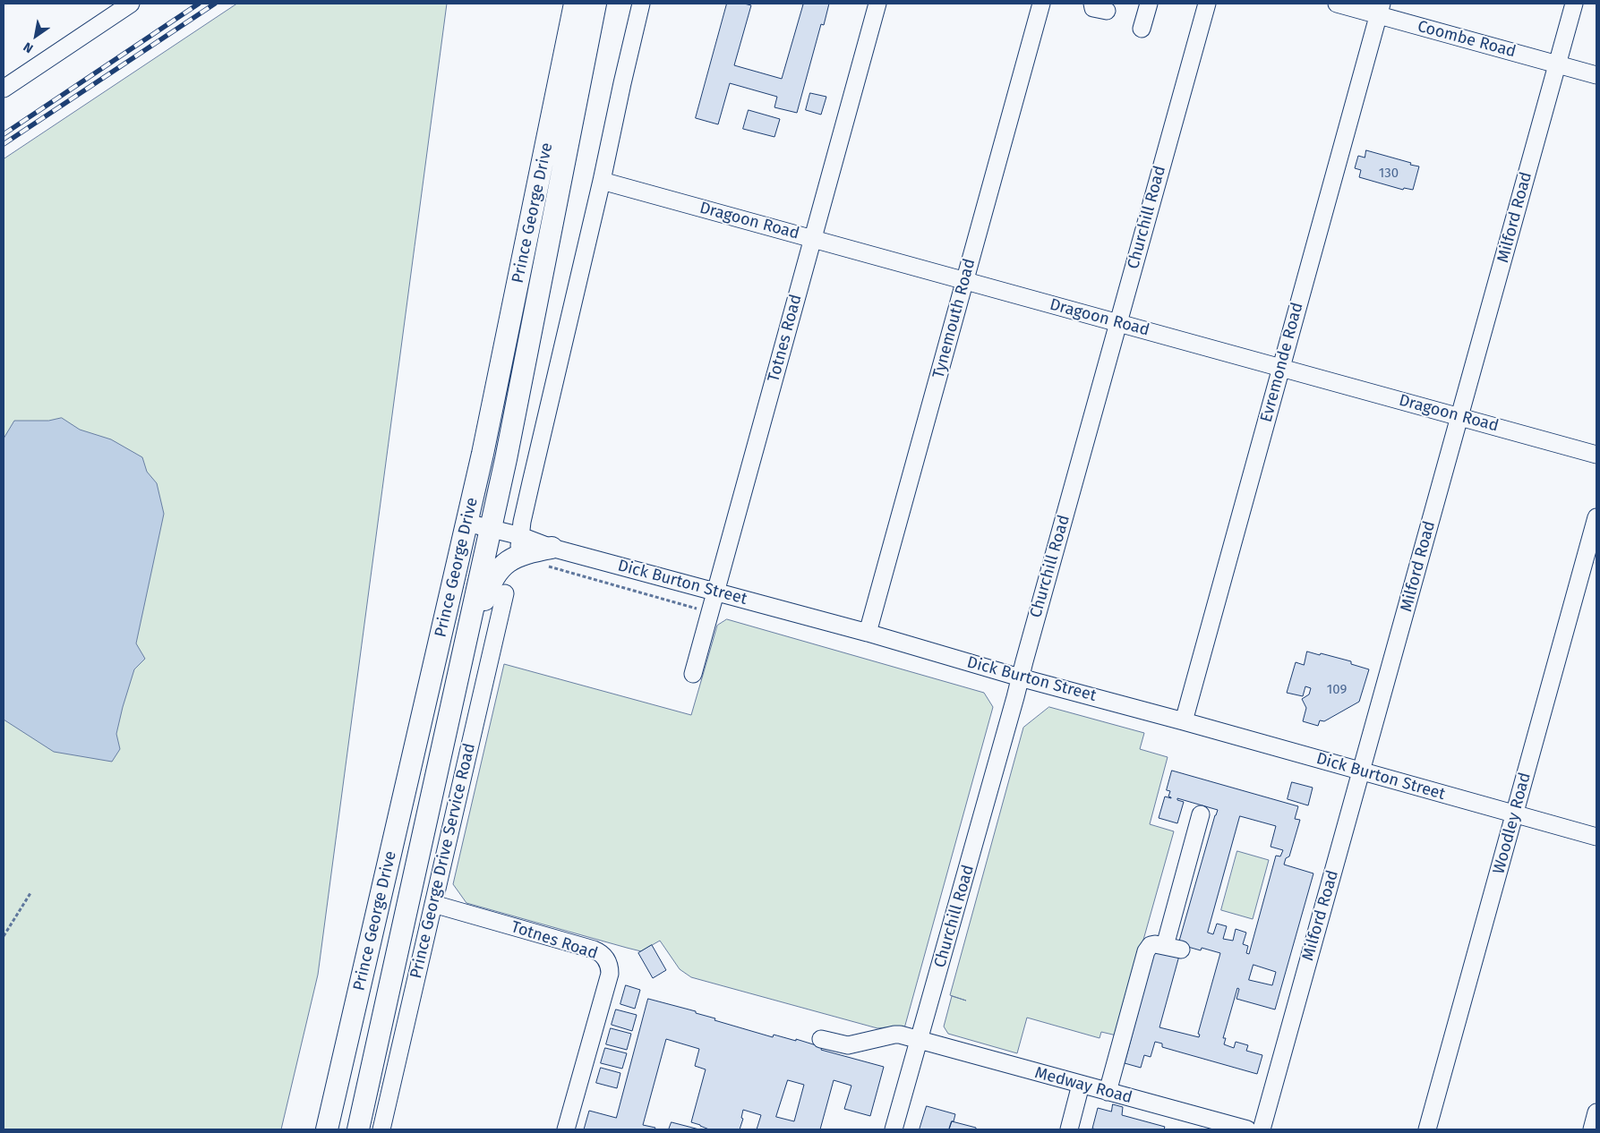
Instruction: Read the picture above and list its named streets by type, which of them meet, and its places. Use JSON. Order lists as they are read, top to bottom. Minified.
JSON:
{"streets":{"main road":["Prince George Drive"],"street":["Coombe Road","Churchill Road","Milford Road","Dragoon Road","Tynemouth Road","Totnes Road","Evremonde Road","Dick Burton Street","Woodley Road","Prince George Drive Service Road","Medway Road"]},"crossings":[["Coombe Road","Milford Road"],["Coombe Road","Evremonde Road"],["Churchill Road","Dragoon Road"],["Churchill Road","Dick Burton Street"],["Churchill Road","Medway Road"],["Milford Road","Dragoon Road"],["Milford Road","Dick Burton Street"],["Dragoon Road","Tynemouth Road"],["Dragoon Road","Totnes Road"],["Dragoon Road","Evremonde Road"],["Tynemouth Road","Dick Burton Street"],["Totnes Road","Dick Burton Street"],["Totnes Road","Prince George Drive Service Road"],["Evremonde Road","Dick Burton Street"],["Dick Burton Street","Woodley Road"]],"house_numbers":["130","109"],"north":"bottom left"}
